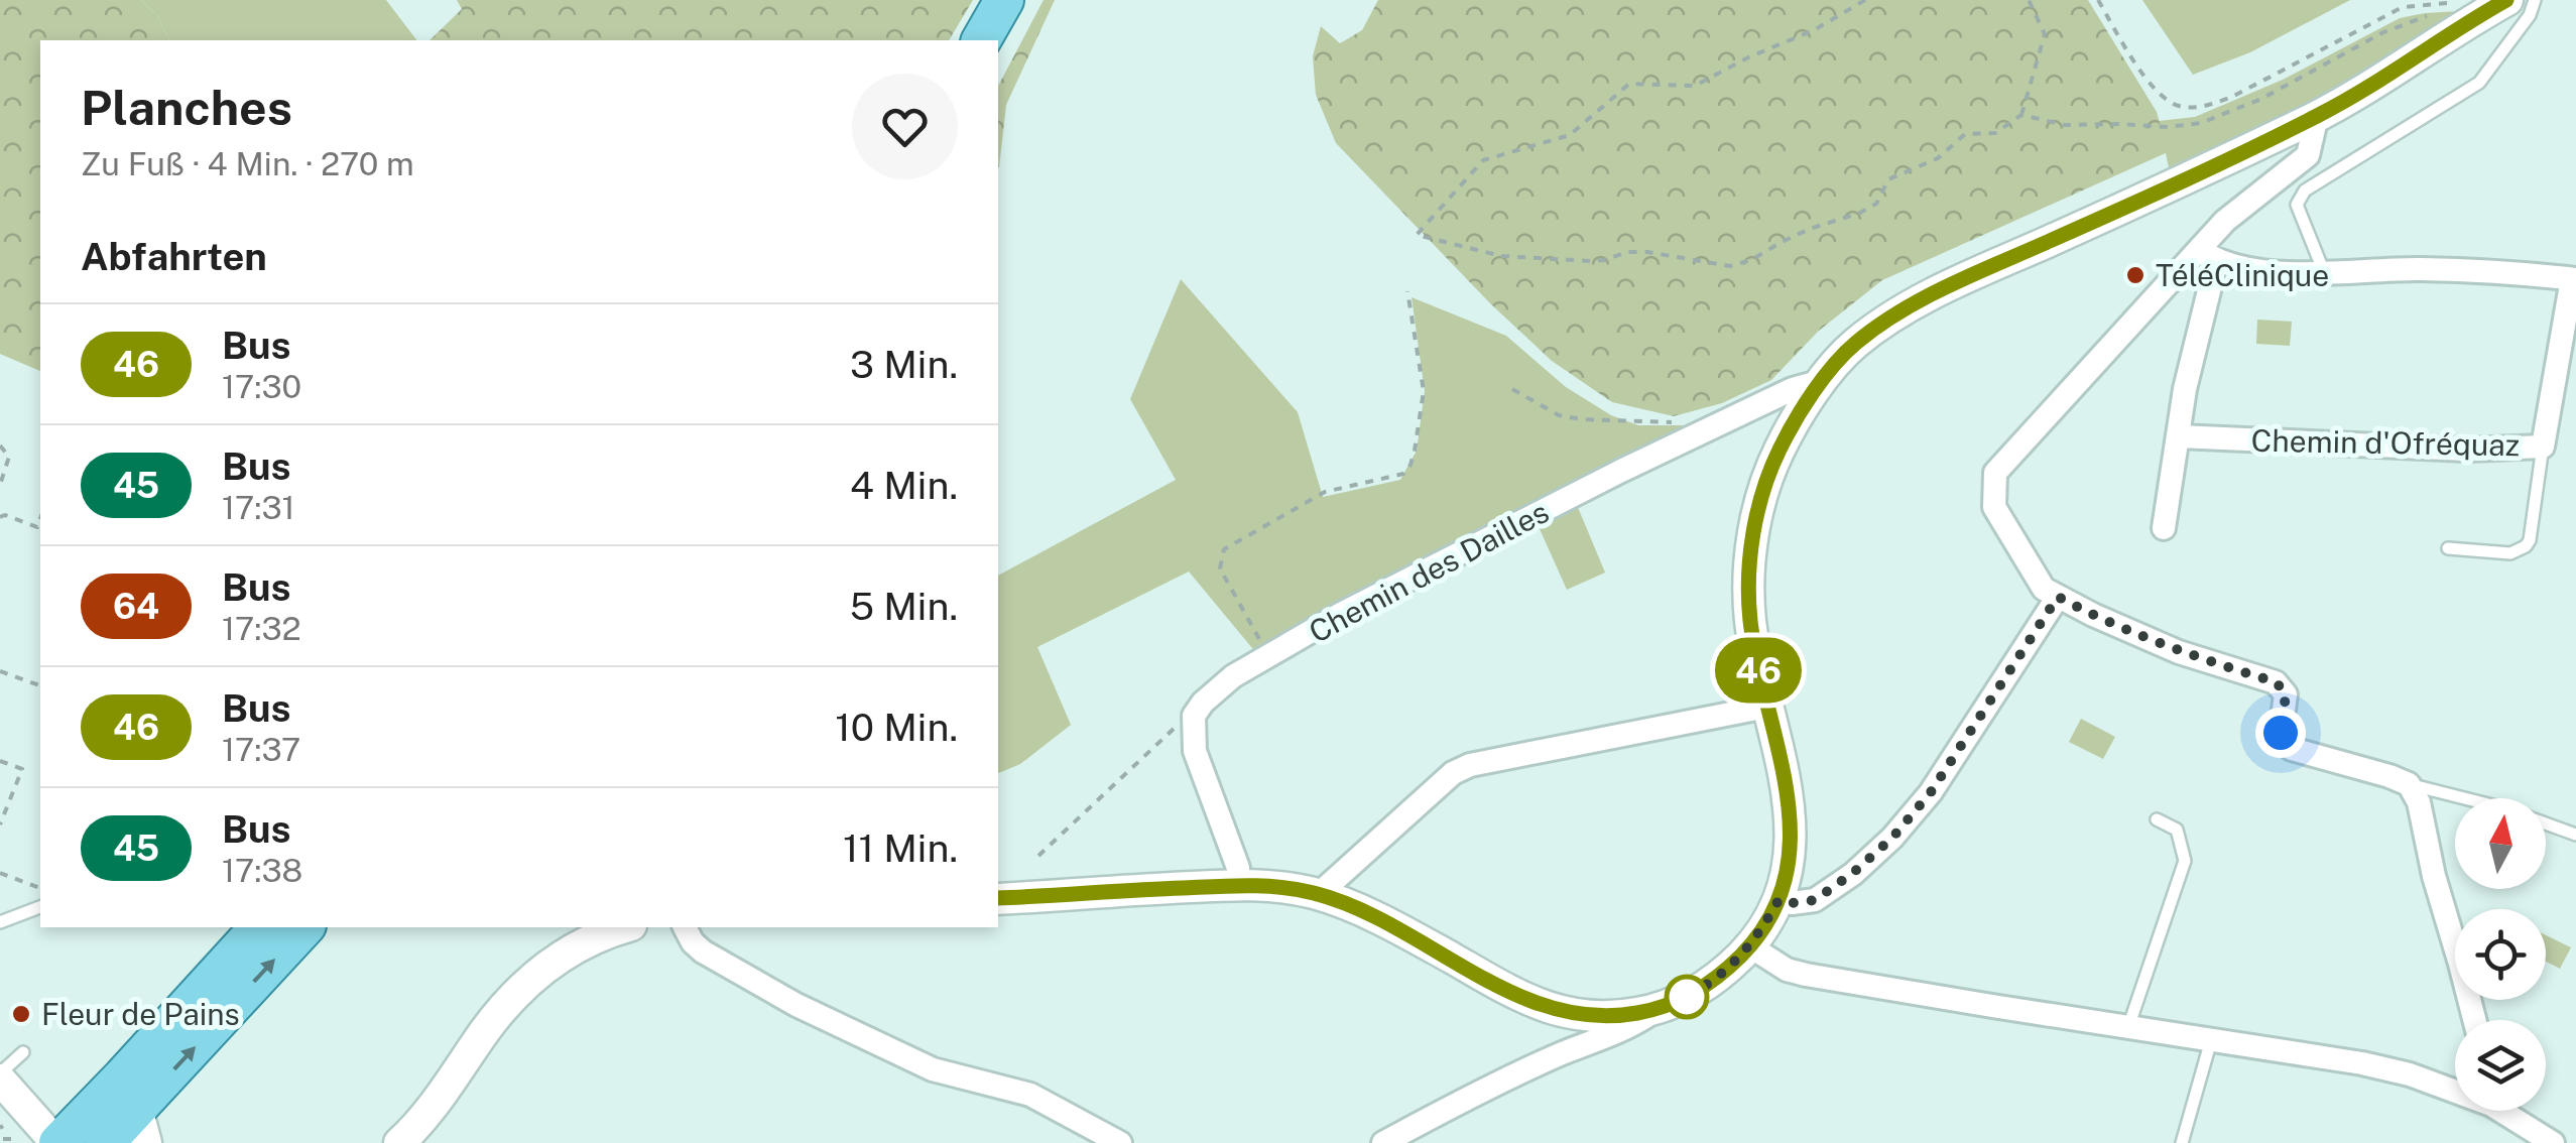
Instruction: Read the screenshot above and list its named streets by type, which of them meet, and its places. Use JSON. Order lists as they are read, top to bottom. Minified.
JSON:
{"streets":{"street":["Chemin d'Ofréquaz","Chemin des Dailles"]},"places":["TéléClinique","Fleur de Pains"],"lines":["bus line 46"],"north":"top","page":{"on_map":"46","heading":[["Planches","Zu Fuß · 4 Min. · 270 m"],"Abfahrten"],"list":[{"mark":"46","name":"Bus","note":"17:30","value":"3 Min."},{"mark":"45","name":"Bus","note":"17:31","value":"4 Min."},{"mark":"64","name":"Bus","note":"17:32","value":"5 Min."},{"mark":"46","name":"Bus","note":"17:37","value":"10 Min."},{"mark":"45","name":"Bus","note":"17:38","value":"11 Min."}]}}
